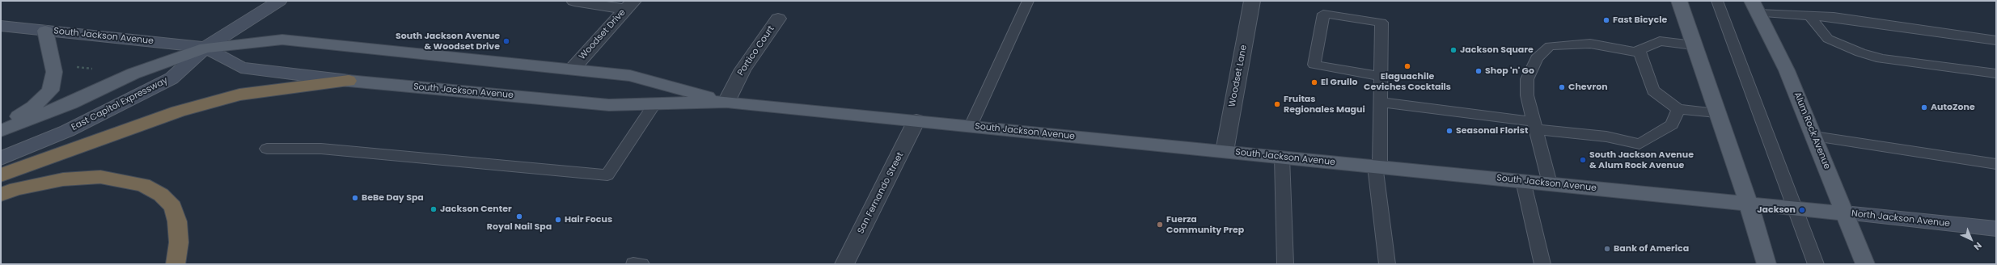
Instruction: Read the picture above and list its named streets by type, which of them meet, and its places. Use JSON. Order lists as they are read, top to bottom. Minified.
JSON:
{"streets":{"main road":["South Jackson Avenue","East Capitol Expressway","Alum Rock Avenue","North Jackson Avenue"],"street":["Woodset Drive","Portico Court","Woodset Lane","San Fernando Street"]},"crossings":[["Woodset Drive","South Jackson Avenue"],["South Jackson Avenue","Portico Court"],["South Jackson Avenue","Woodset Lane"],["South Jackson Avenue","East Capitol Expressway"],["South Jackson Avenue","Alum Rock Avenue"],["South Jackson Avenue","San Fernando Street"],["South Jackson Avenue","North Jackson Avenue"],["Alum Rock Avenue","North Jackson Avenue"]],"places":["Fast Bicycle","South Jackson Avenue & Woodset Drive","Jackson Square","Elaguachile Ceviches Cocktails","Shop 'n' Go","El Grullo","Chevron","Fruitas Regionales Magui","AutoZone","Seasonal Florist","South Jackson Avenue & Alum Rock Avenue","BeBe Day Spa","Jackson Center","Jackson","Royal Nail Spa","Hair Focus","Fuerza Community Prep","Bank of America"],"north":"bottom right"}
